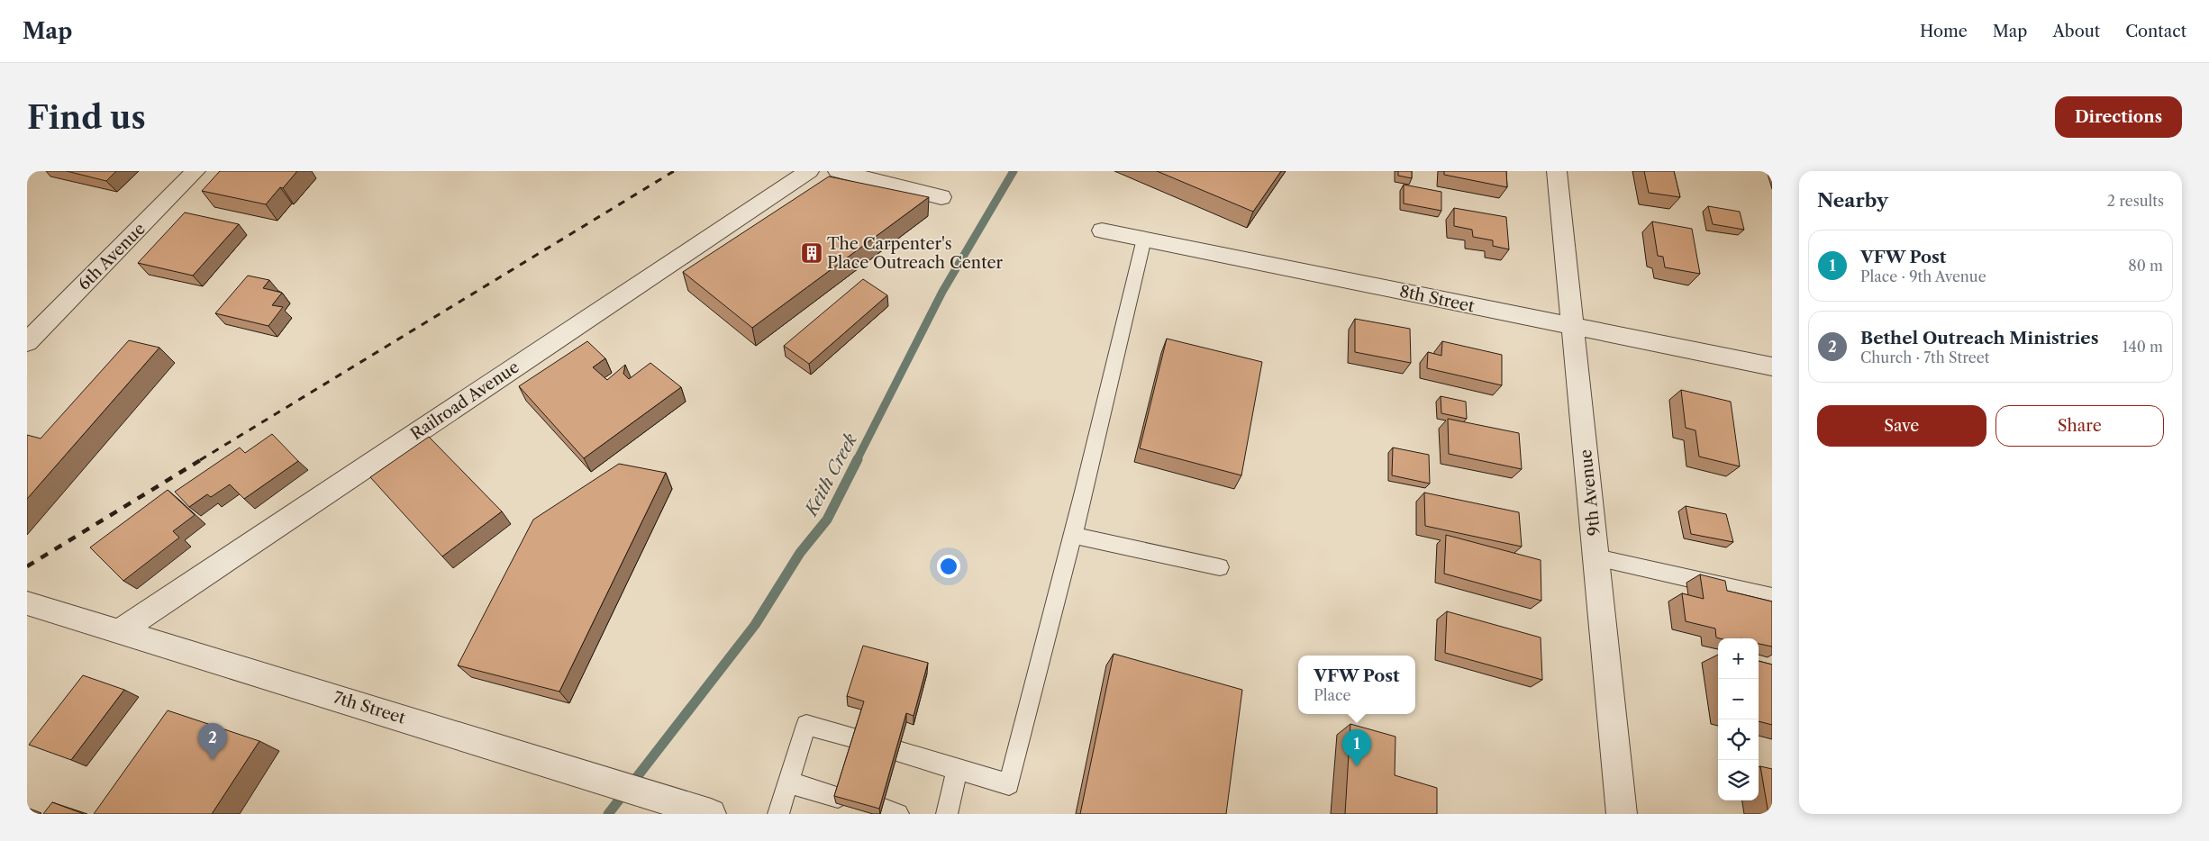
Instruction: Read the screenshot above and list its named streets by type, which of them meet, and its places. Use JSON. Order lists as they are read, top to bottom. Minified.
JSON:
{"streets":{"street":["6th Avenue","8th Street","Railroad Avenue","9th Avenue","7th Street"]},"crossings":[["8th Street","9th Avenue"],["Railroad Avenue","7th Street"]],"water":["Keith Creek"],"places":{"building":["The Carpenter's Place Outreach Center"]},"page":{"header":"Map","nav":["Home","Map","About","Contact"],"buttons":["Directions",["Save","Share"]],"title":"Find us","heading":["Nearby","2 results"],"list":[{"mark":"1","name":"VFW Post","note":"Place · 9th Avenue","value":"80 m"},{"mark":"2","name":"Bethel Outreach Ministries","note":"Church · 7th Street","value":"140 m"}],"map_buttons":["+","−"],"popup":["VFW Post","Place"],"pins":["2","1"]}}
